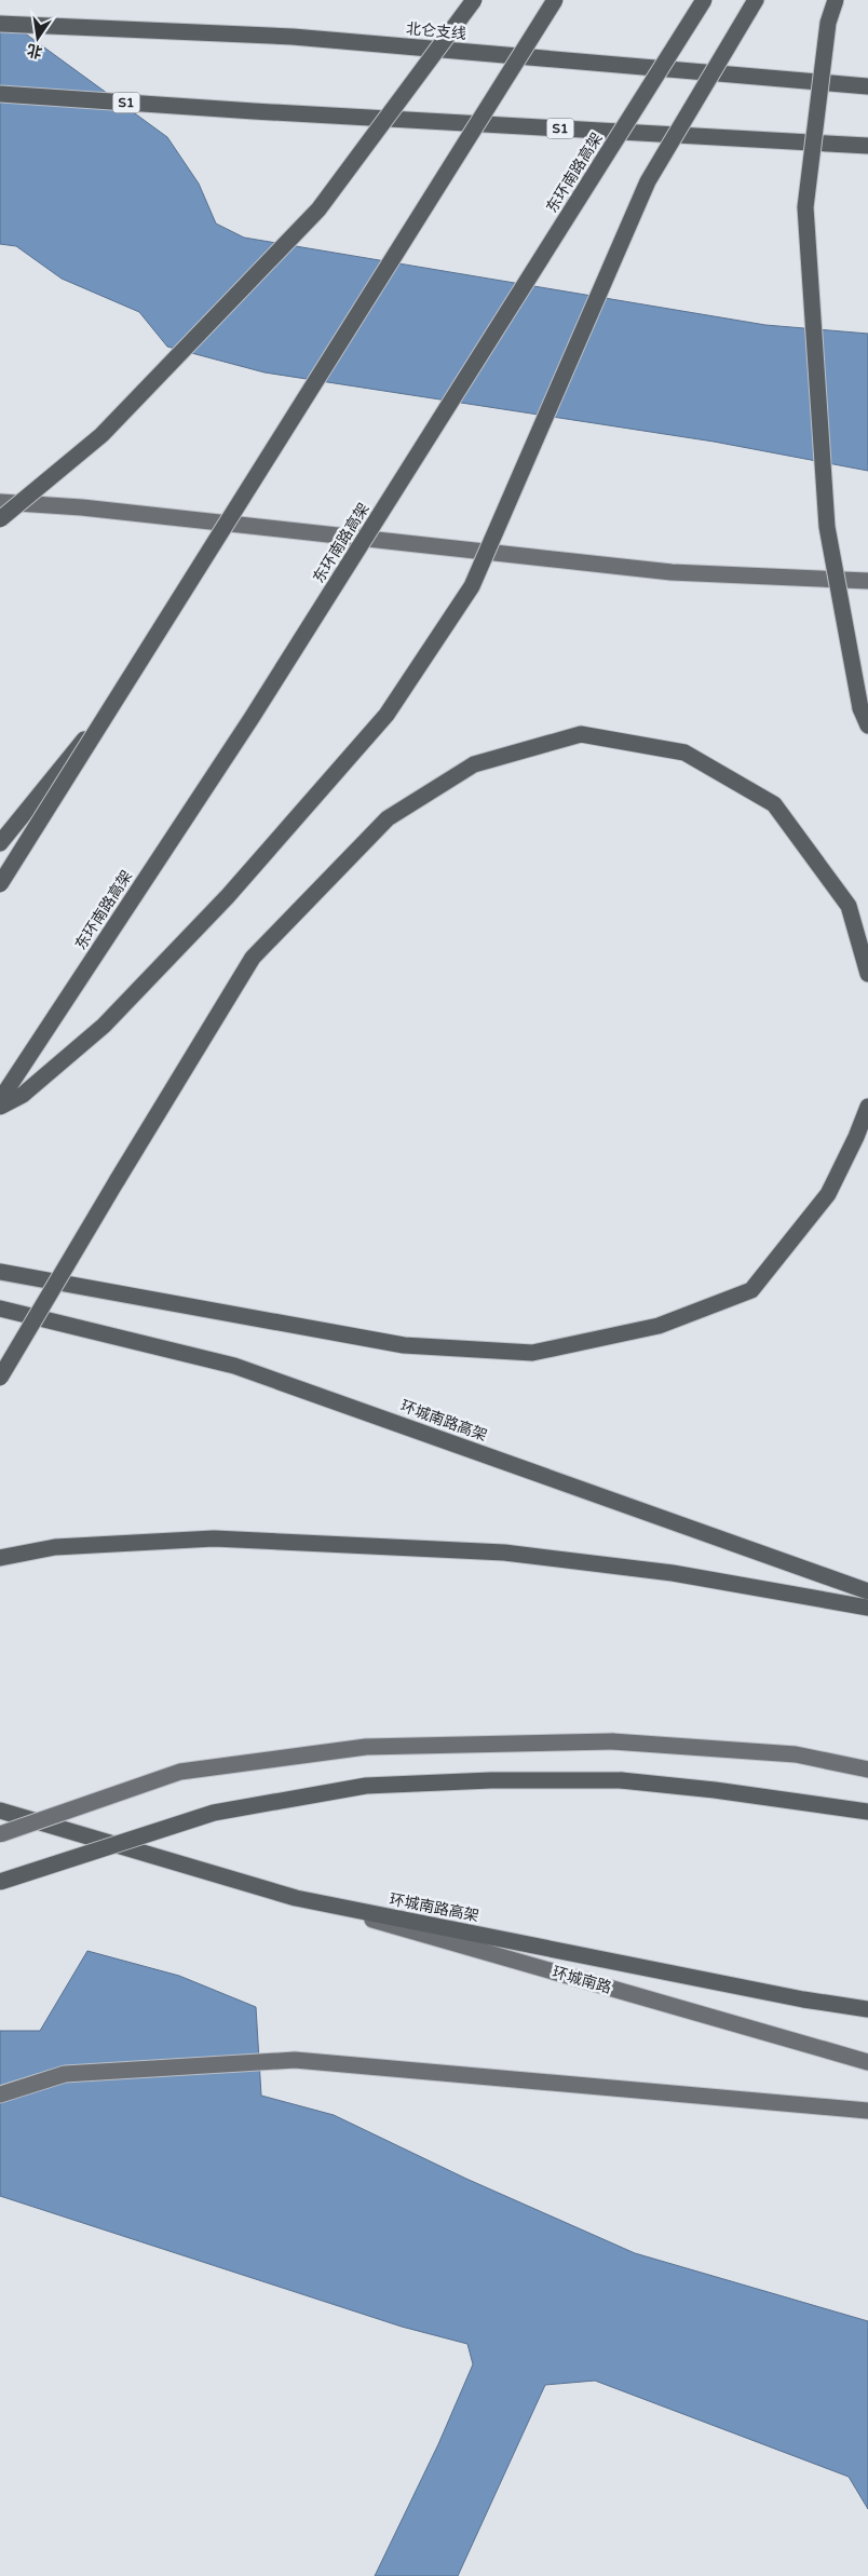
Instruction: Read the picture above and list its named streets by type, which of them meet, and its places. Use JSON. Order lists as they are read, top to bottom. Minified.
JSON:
{"streets":{"highway":["北仑支线","S1","东环南路高架","环城南路高架"],"main road":["环城南路"]},"crossings":[["环城南路高架","环城南路"]],"north":"bottom"}
